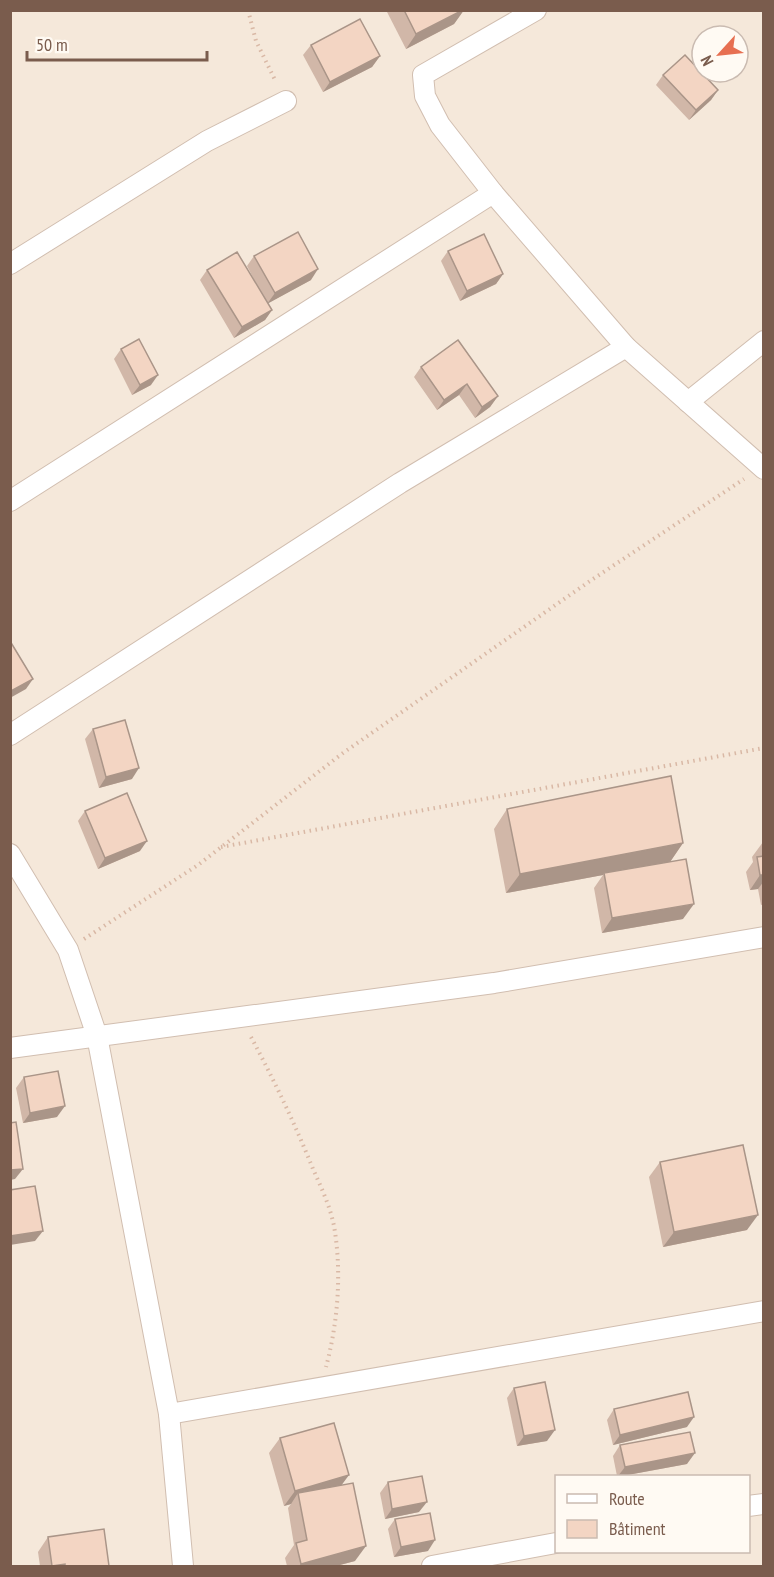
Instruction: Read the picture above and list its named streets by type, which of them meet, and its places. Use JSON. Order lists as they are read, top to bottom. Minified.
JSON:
{"legend":["Route","Bâtiment"],"scale_bar":"50 m","north":"bottom left"}
